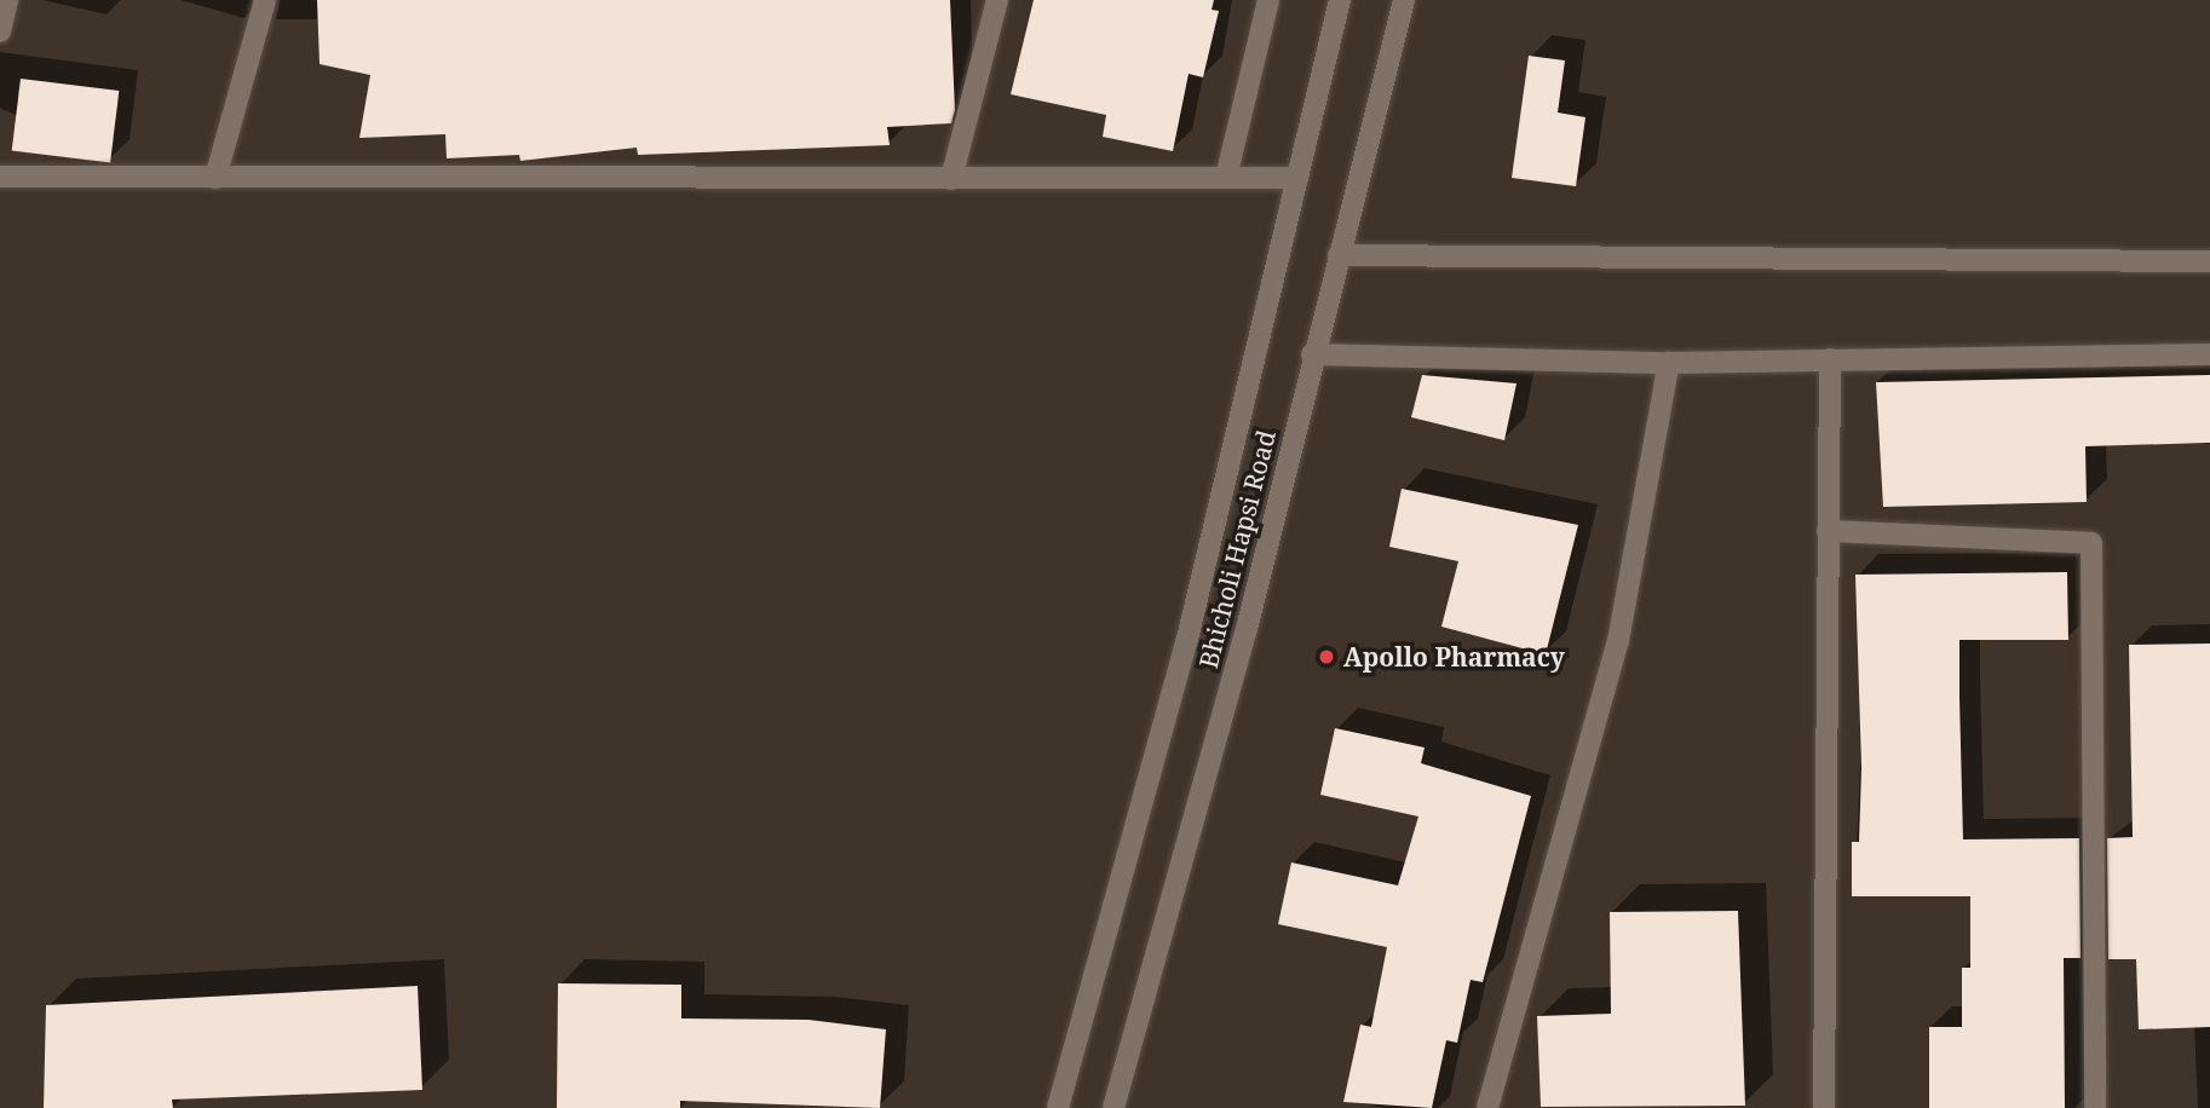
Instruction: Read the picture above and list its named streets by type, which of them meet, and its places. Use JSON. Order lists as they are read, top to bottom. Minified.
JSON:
{"streets":{"street":["Bhicholi Hapsi Road"]},"places":["Apollo Pharmacy"]}
